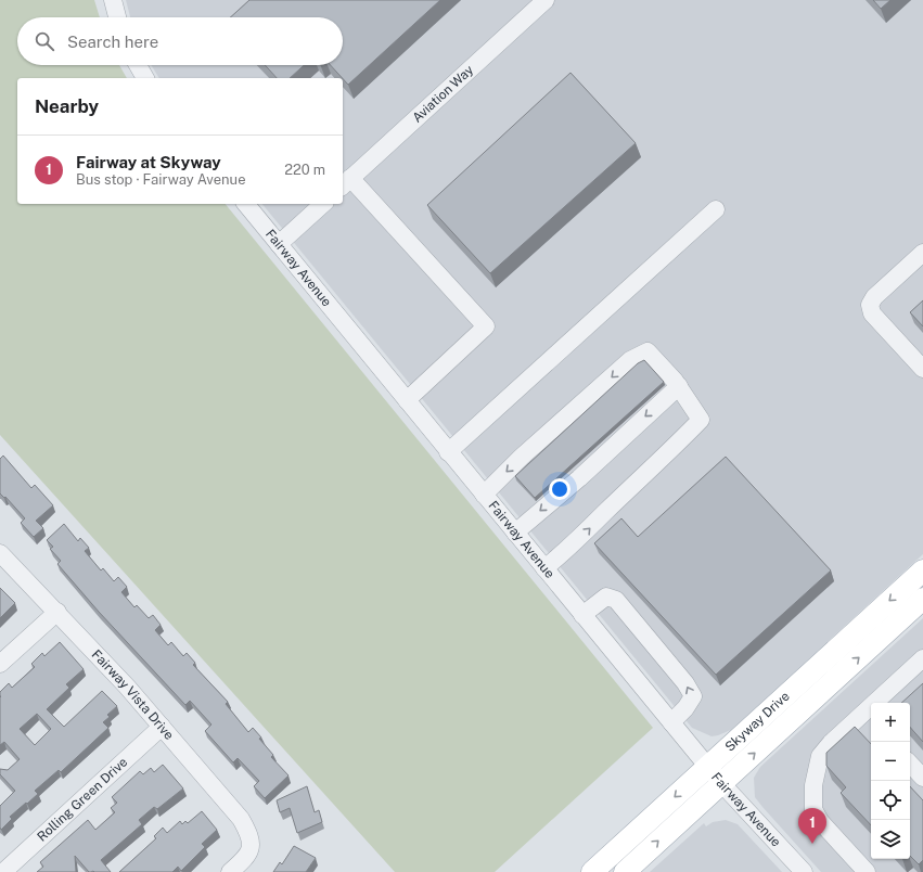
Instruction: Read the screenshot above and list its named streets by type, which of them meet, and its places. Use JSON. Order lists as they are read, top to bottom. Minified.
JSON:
{"streets":{"main road":["Skyway Drive"],"street":["Aviation Way","Fairway Avenue","Fairway Vista Drive","Rolling Green Drive"]},"crossings":[["Fairway Avenue","Skyway Drive"],["Fairway Vista Drive","Rolling Green Drive"]],"page":{"search":"Search here","heading":"Nearby","list":[{"mark":"1","name":"Fairway at Skyway","note":"Bus stop · Fairway Avenue","value":"220 m"}],"map_buttons":["+","−"],"pins":"1"}}
